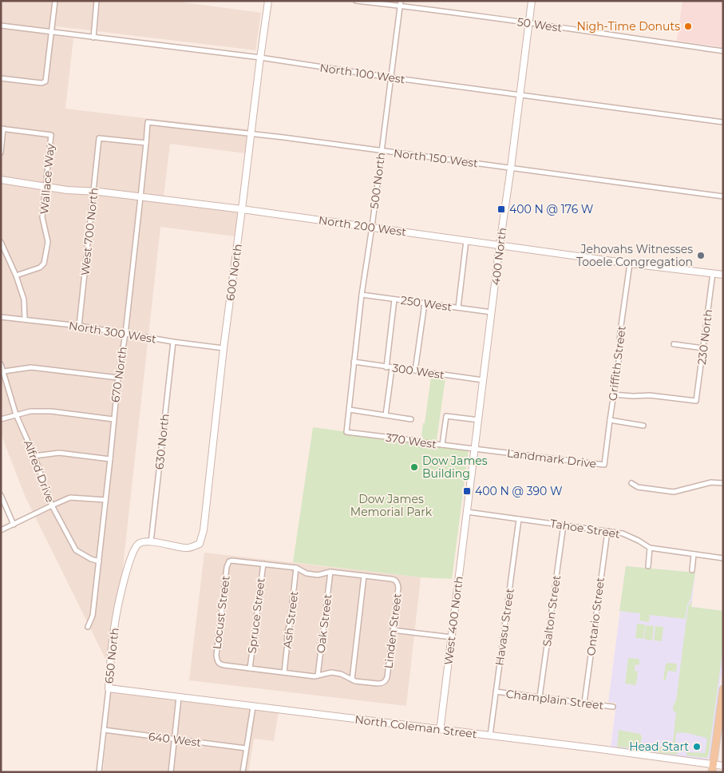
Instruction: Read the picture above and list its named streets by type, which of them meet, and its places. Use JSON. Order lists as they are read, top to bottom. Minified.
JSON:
{"streets":{"street":["50 West","North 100 West","North 150 West","Wallace Way","500 North","North 200 West","West 700 North","400 North","600 North","250 West","North 300 West","230 North","Griffith Street","300 West","670 North","370 West","630 North","Landmark Drive","Alfred Drive","Tahoe Street","Salton Street","Locust Street","Spruce Street","Ontario Street","Ash Street","West 400 North","Oak Street","Havasu Street","Linden Street","650 North","Champlain Street","North Coleman Street","640 West"]},"crossings":[["50 West","500 North"],["50 West","400 North"],["North 100 West","500 North"],["North 100 West","400 North"],["North 100 West","600 North"],["North 150 West","500 North"],["North 150 West","400 North"],["North 150 West","600 North"],["North 150 West","670 North"],["Wallace Way","North 200 West"],["500 North","North 200 West"],["500 North","250 West"],["500 North","300 West"],["500 North","370 West"],["North 200 West","West 700 North"],["North 200 West","400 North"],["North 200 West","600 North"],["North 200 West","230 North"],["North 200 West","Griffith Street"],["North 200 West","670 North"],["West 700 North","North 300 West"],["West 700 North","670 North"],["400 North","250 West"],["400 North","300 West"],["400 North","370 West"],["400 North","Landmark Drive"],["400 North","Tahoe Street"],["400 North","West 400 North"],["600 North","North 300 West"],["600 North","630 North"],["600 North","650 North"],["North 300 West","670 North"],["North 300 West","630 North"],["230 North","Griffith Street"],["Griffith Street","Landmark Drive"],["670 North","Alfred Drive"],["370 West","Landmark Drive"],["630 North","650 North"],["Tahoe Street","Salton Street"],["Tahoe Street","Ontario Street"],["Tahoe Street","West 400 North"],["Tahoe Street","Havasu Street"],["Salton Street","Champlain Street"],["Locust Street","Spruce Street"],["Locust Street","Linden Street"],["Spruce Street","Linden Street"],["Ontario Street","Champlain Street"],["Ash Street","Linden Street"],["West 400 North","North Coleman Street"],["Oak Street","Linden Street"],["Havasu Street","Champlain Street"],["Havasu Street","North Coleman Street"],["650 North","North Coleman Street"],["650 North","640 West"]],"parks":["Dow James Memorial Park"],"places":{"other":["Nigh-Time Donuts","Jehovahs Witnesses Tooele Congregation","Dow James Building","Head Start"],"transit":["400 N @ 176 W","400 N @ 390 W"]}}
